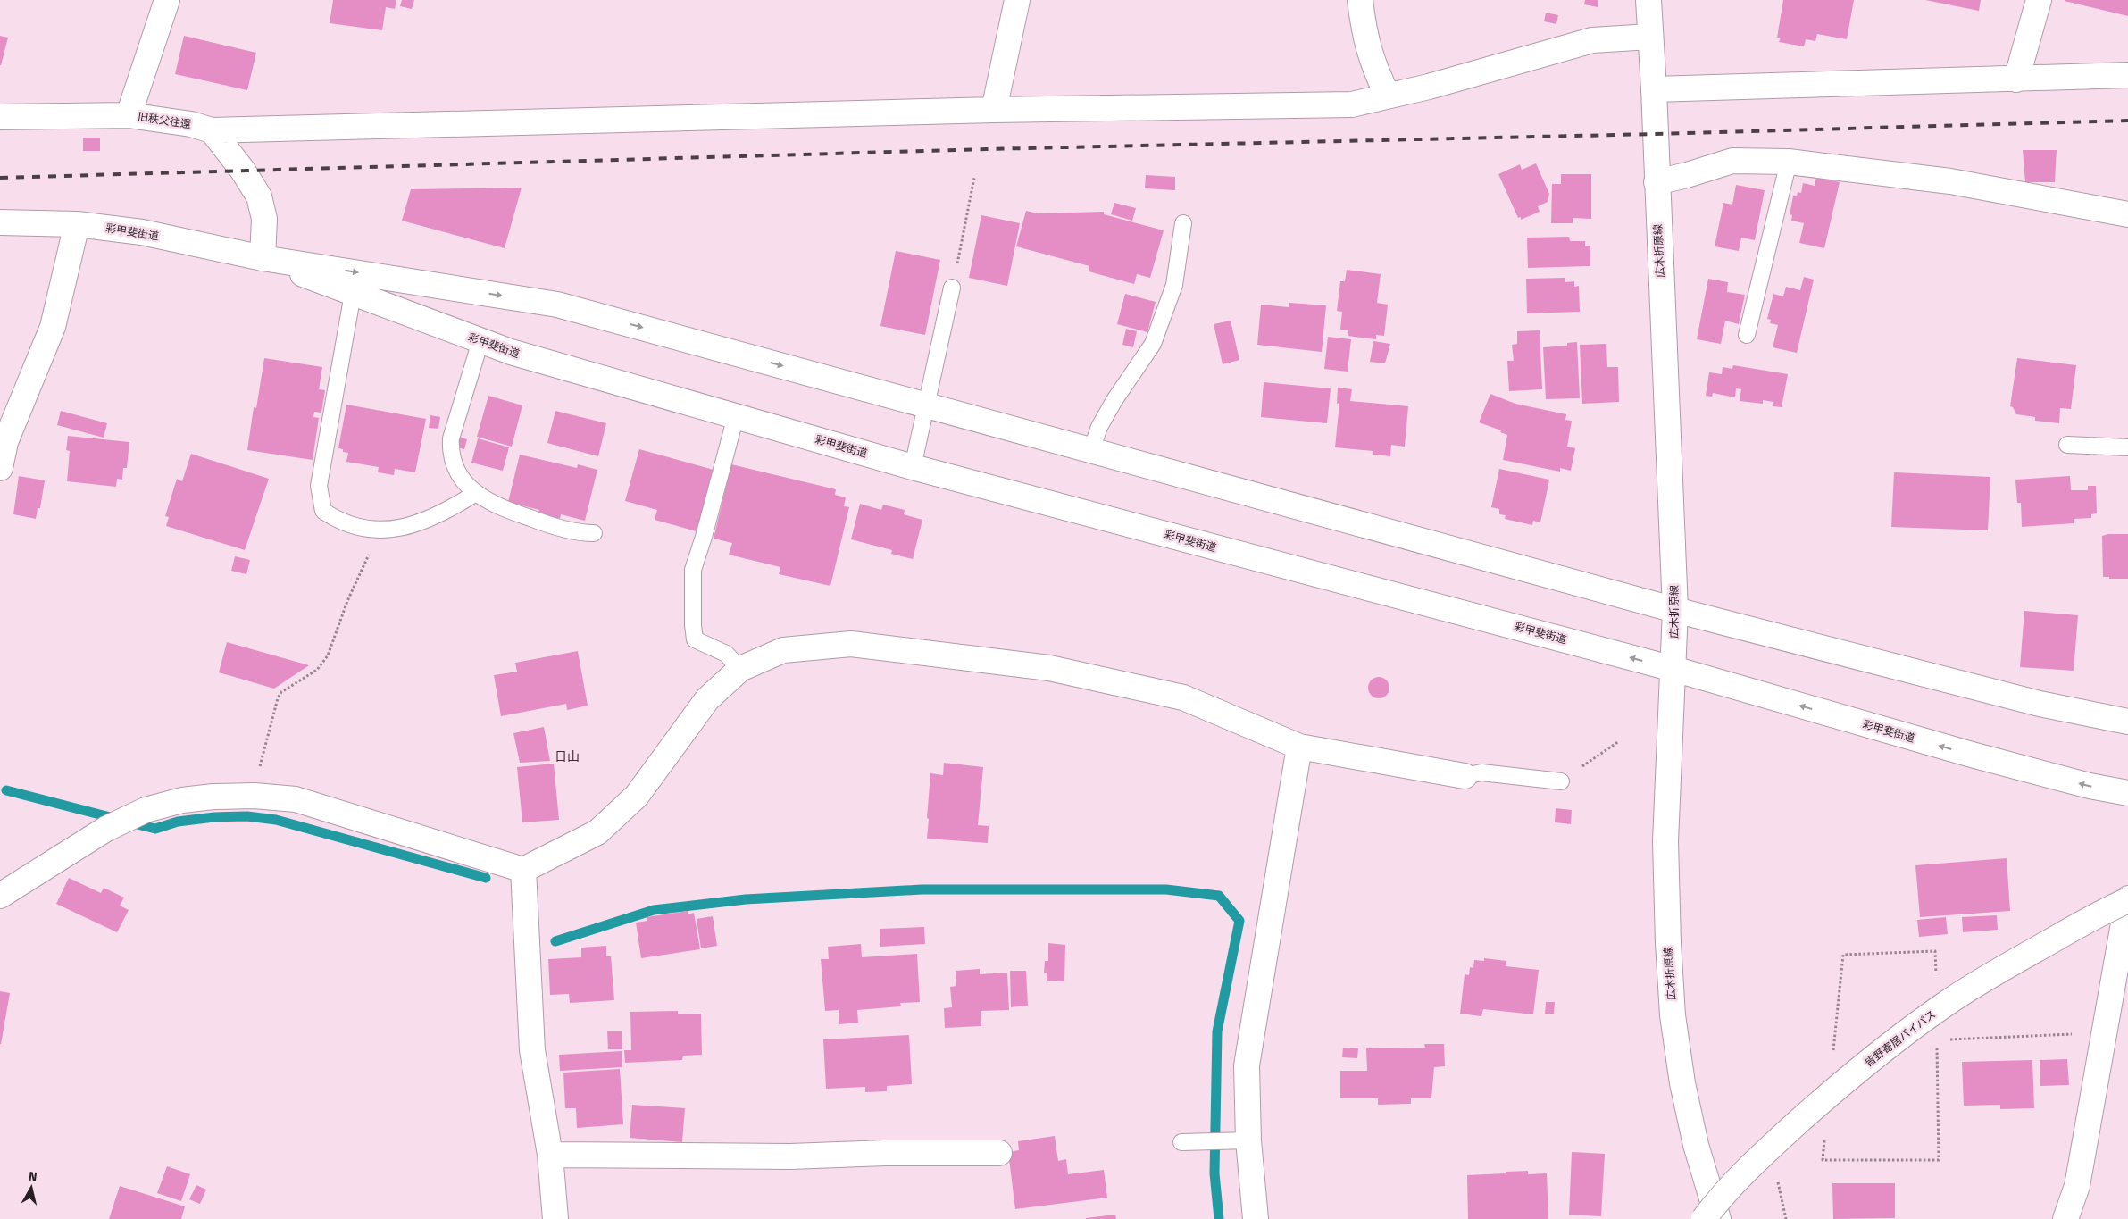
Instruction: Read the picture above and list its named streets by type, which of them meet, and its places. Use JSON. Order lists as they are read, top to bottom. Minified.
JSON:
{"streets":{"main road":["旧秩父往還","彩甲斐街道","広木折原線","皆野寄居バイパス"]},"crossings":[["彩甲斐街道","広木折原線"]],"districts":["日山"],"north":"top"}
